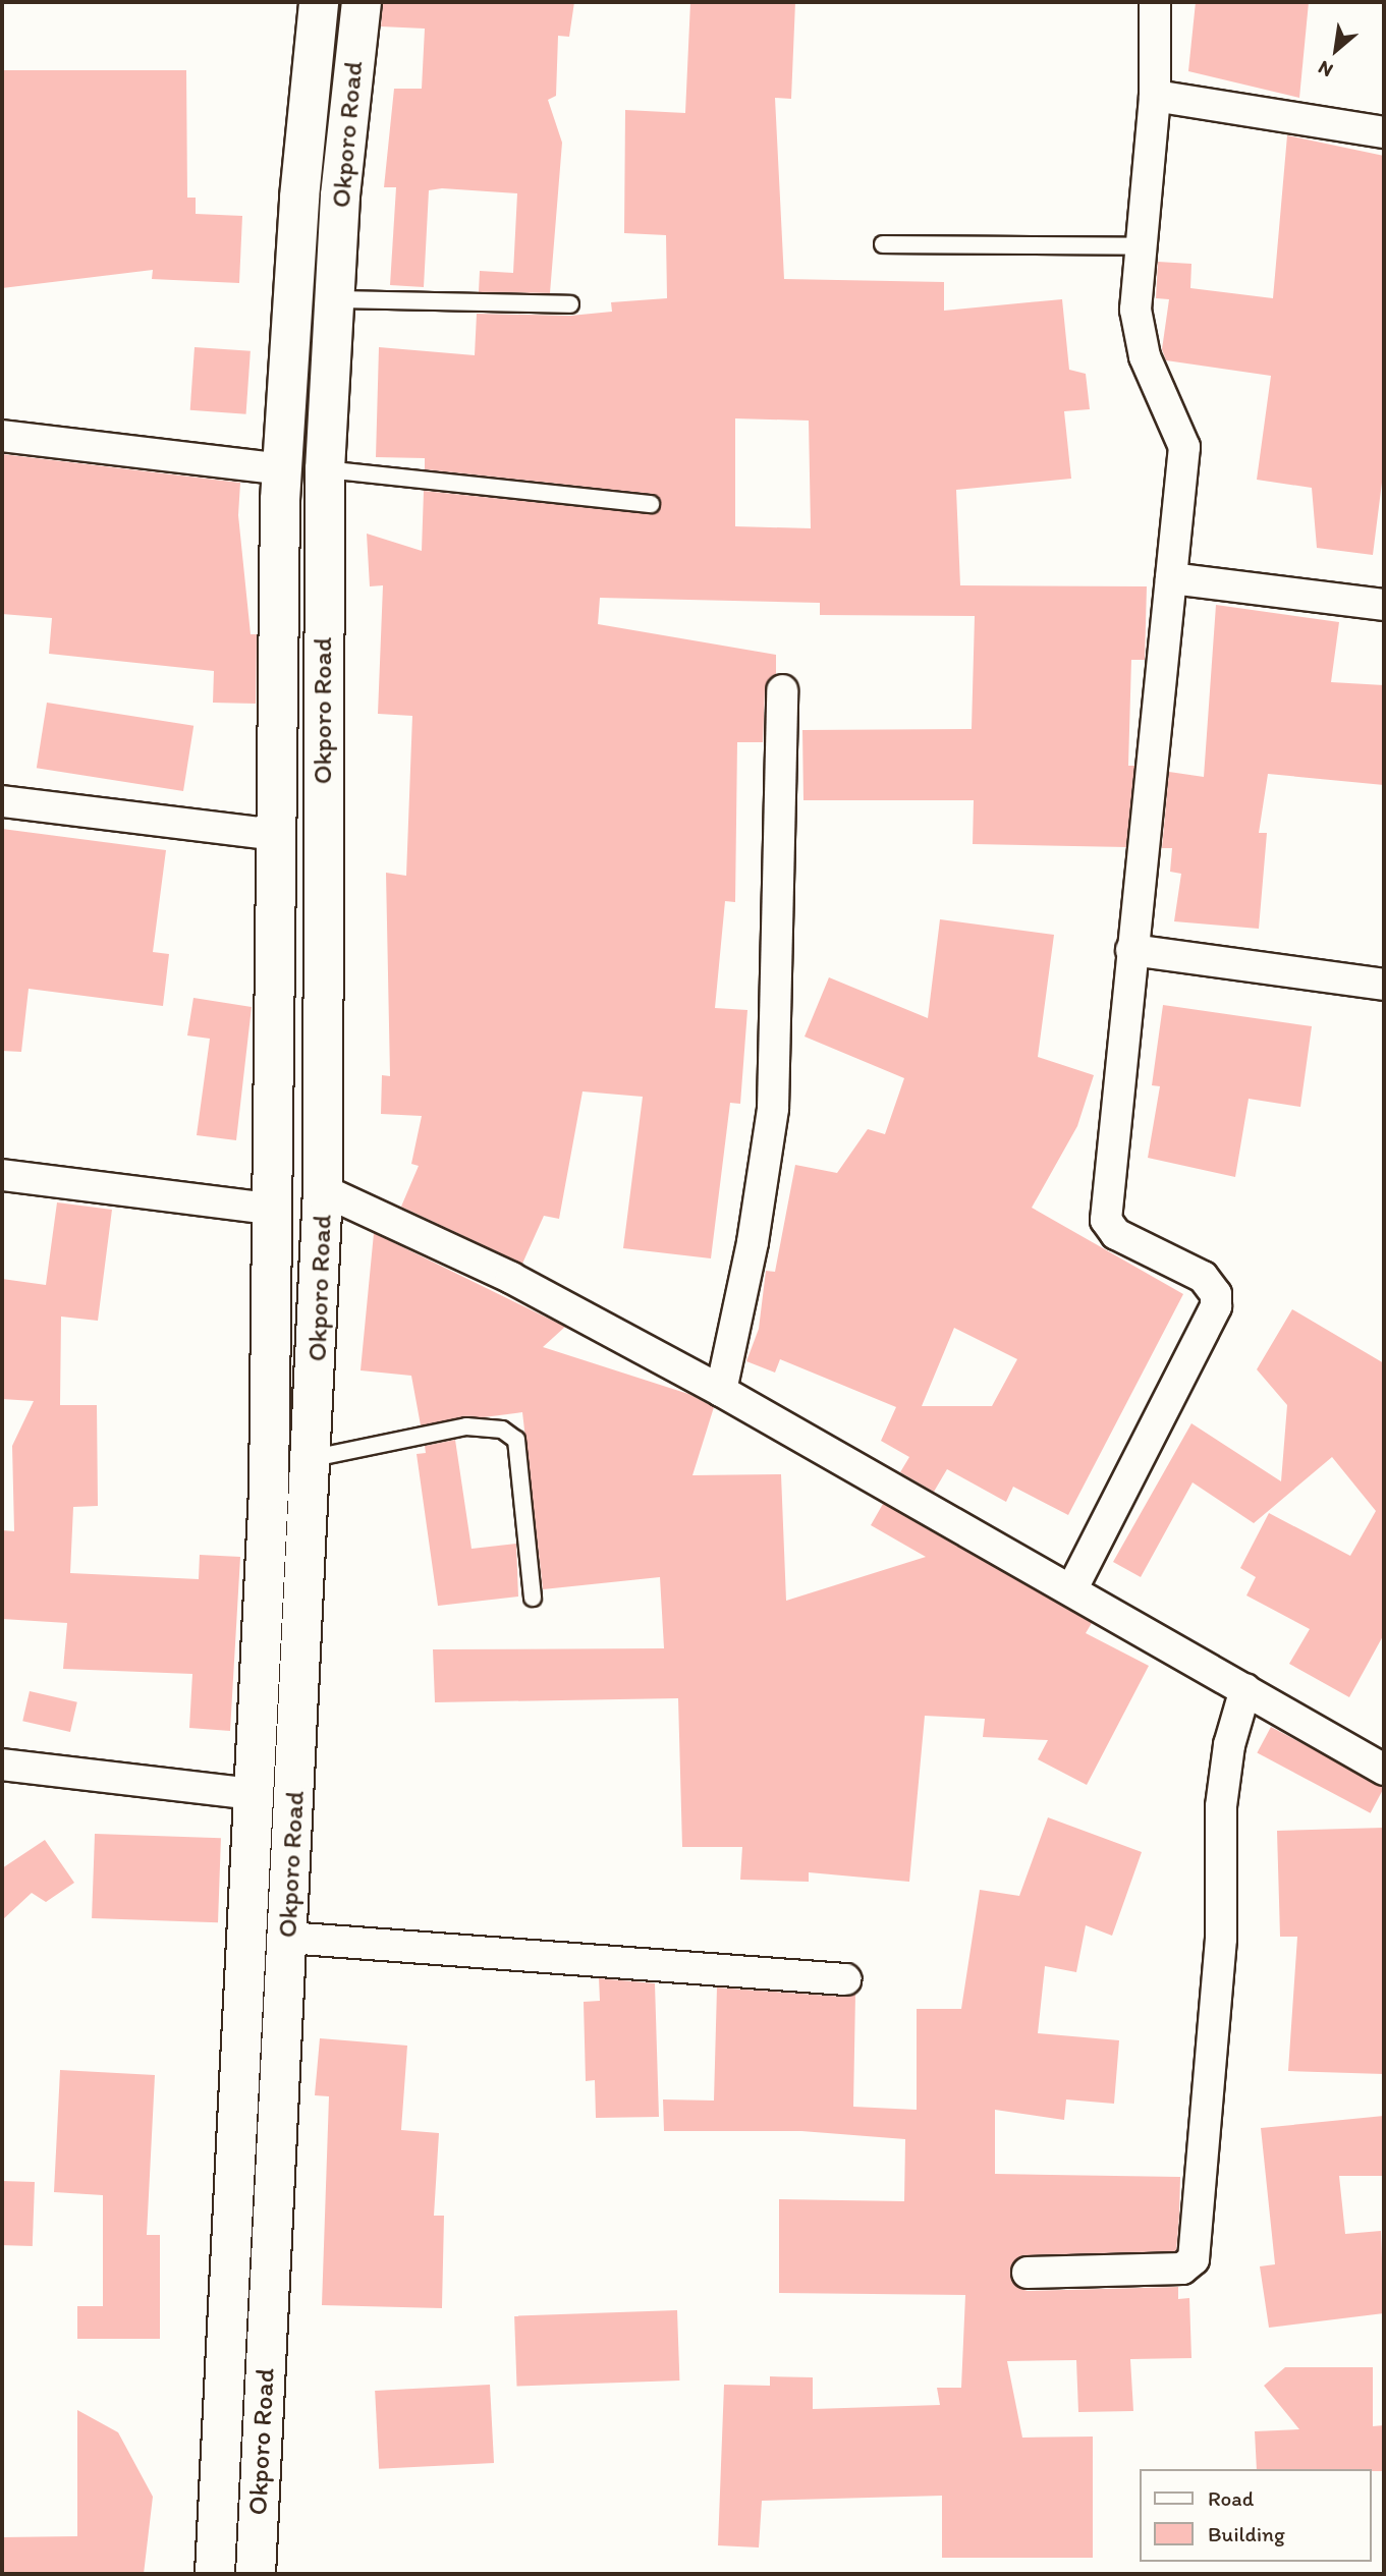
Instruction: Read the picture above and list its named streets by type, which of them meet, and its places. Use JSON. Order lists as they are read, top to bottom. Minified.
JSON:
{"streets":{"main road":["Okporo Road"]},"legend":["Road","Building"],"north":"bottom left"}
